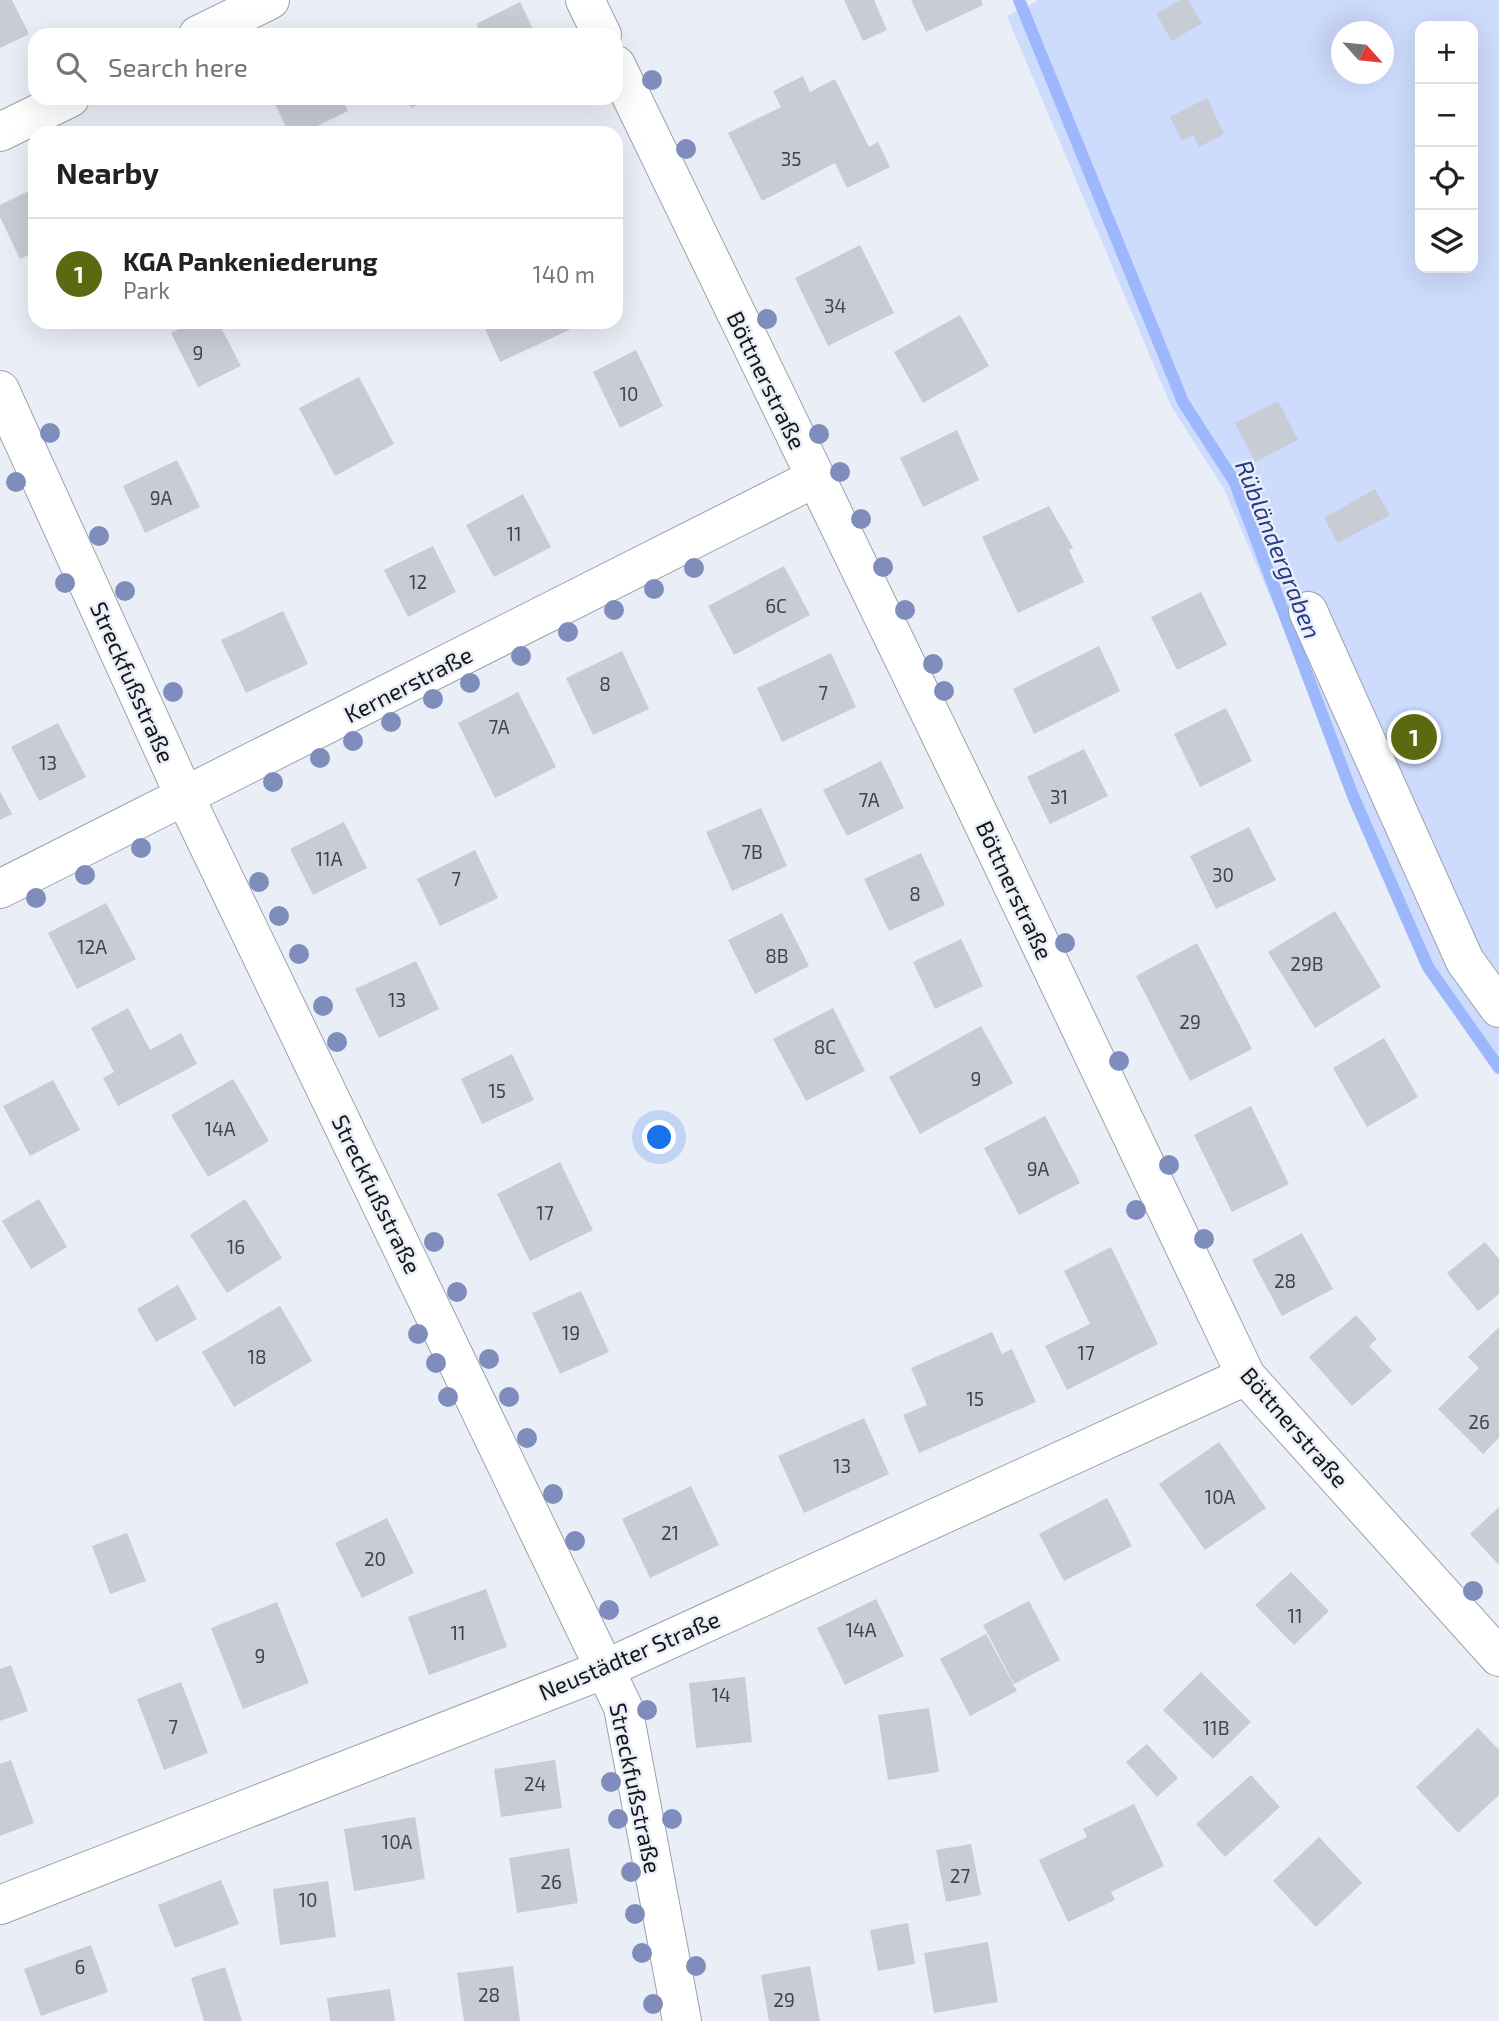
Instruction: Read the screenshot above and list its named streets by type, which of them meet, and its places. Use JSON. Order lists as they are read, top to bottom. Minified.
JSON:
{"streets":{"street":["Böttnerstraße","Streckfußstraße","Kernerstraße","Neustädter Straße"]},"crossings":[["Böttnerstraße","Kernerstraße"],["Böttnerstraße","Neustädter Straße"],["Streckfußstraße","Kernerstraße"],["Streckfußstraße","Neustädter Straße"]],"water":["Rübländergraben"],"house_numbers":["35","34","9","10","9A","11","12","6C","8","7","7A","13","31","7A","7B","11A","30","7","8","12A","8B","29B","13","29","8C","9","15","14A","9A","17","16","28","19","17","18","15","26","13","10A","21","20","11","14A","11","9","14","7","11B","24","10A","27","26","10","6","28","29"],"north":"bottom right","page":{"map_buttons":["+","−"],"search":"Search here","heading":"Nearby","list":[{"mark":"1","name":"KGA Pankeniederung","note":"Park","value":"140 m"}],"pins":"1"}}
